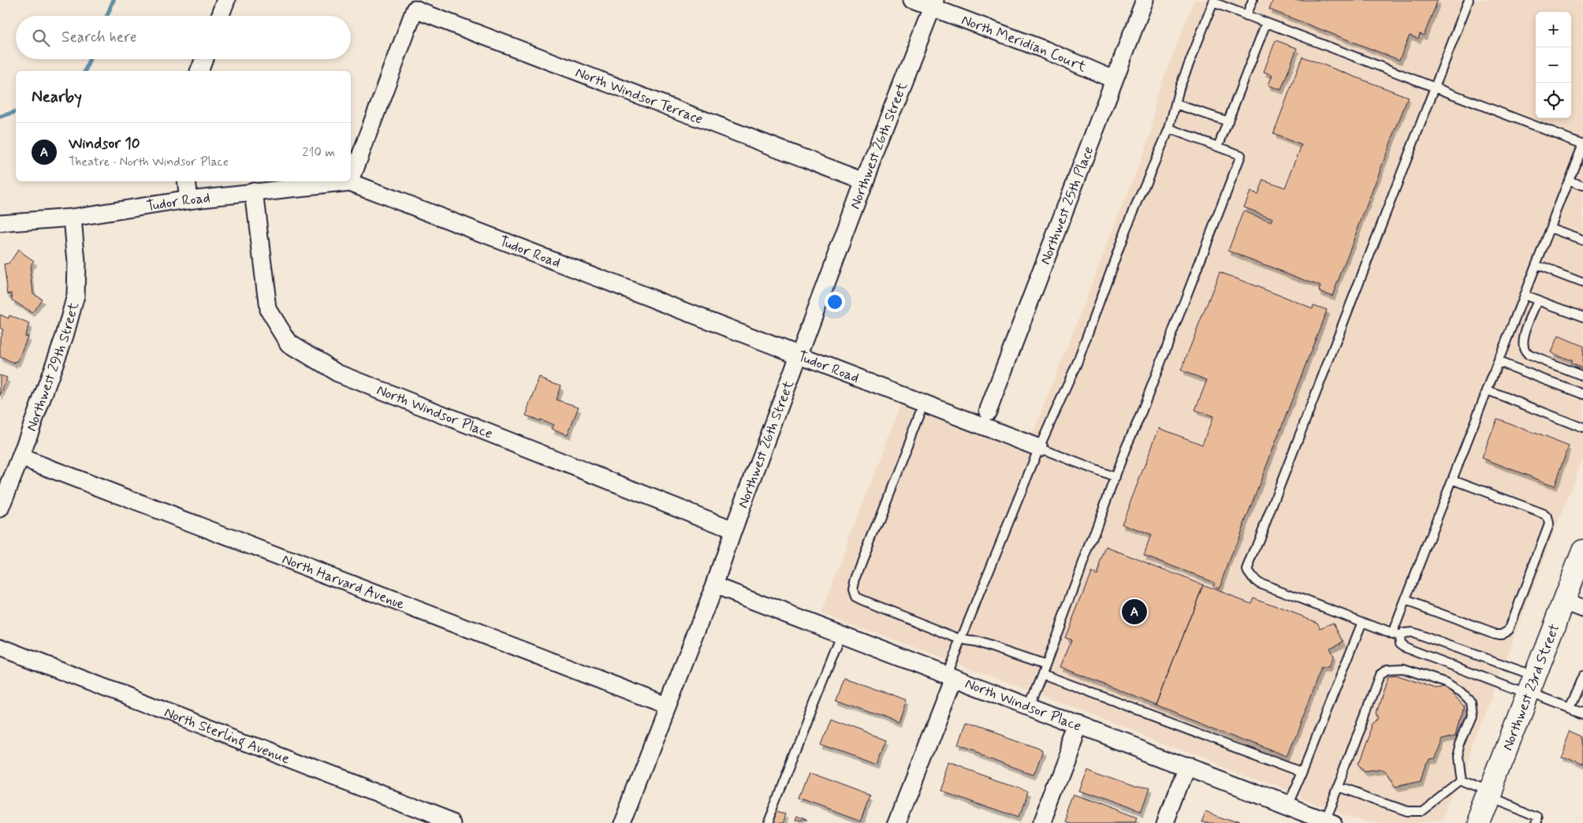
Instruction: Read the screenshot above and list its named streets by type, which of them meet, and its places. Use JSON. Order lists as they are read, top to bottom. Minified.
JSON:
{"streets":{"main road":["Northwest 23rd Street"],"street":["North Meridian Court","North Windsor Terrace","Northwest 26th Street","Tudor Road","Northwest 25th Place","Northwest 29th Street","North Windsor Place","North Harvard Avenue","North Sterling Avenue"]},"crossings":[["North Meridian Court","Northwest 26th Street"],["North Meridian Court","Northwest 25th Place"],["North Windsor Terrace","Northwest 26th Street"],["Northwest 26th Street","Tudor Road"],["Northwest 26th Street","North Windsor Place"],["Northwest 26th Street","North Harvard Avenue"],["Tudor Road","Northwest 29th Street"],["Tudor Road","North Windsor Place"],["Northwest 29th Street","North Harvard Avenue"]],"page":{"map_buttons":["+","−"],"search":"Search here","heading":"Nearby","list":[{"mark":"A","name":"Windsor 10","note":"Theatre · North Windsor Place","value":"210 m"}],"pins":"A"}}
